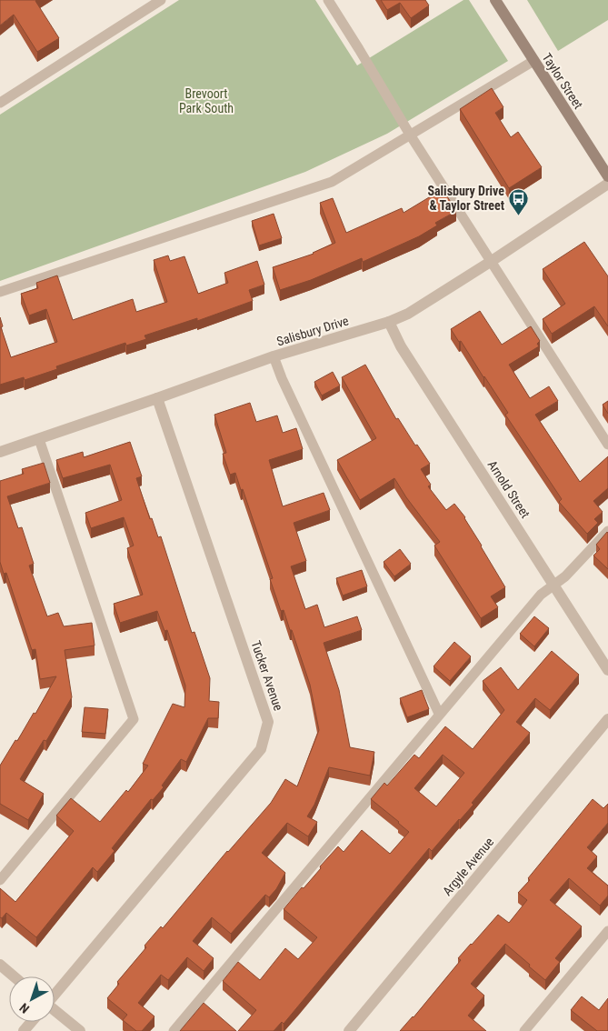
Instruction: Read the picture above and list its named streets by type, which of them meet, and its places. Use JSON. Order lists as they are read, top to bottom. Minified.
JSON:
{"streets":{"main road":["Taylor Street"],"street":["Salisbury Drive","Arnold Street","Tucker Avenue","Argyle Avenue"]},"crossings":[["Salisbury Drive","Arnold Street"],["Salisbury Drive","Tucker Avenue"]],"parks":["Brevoort Park South"],"places":{"bus stop":["Salisbury Drive & Taylor Street"]},"north":"bottom left"}
